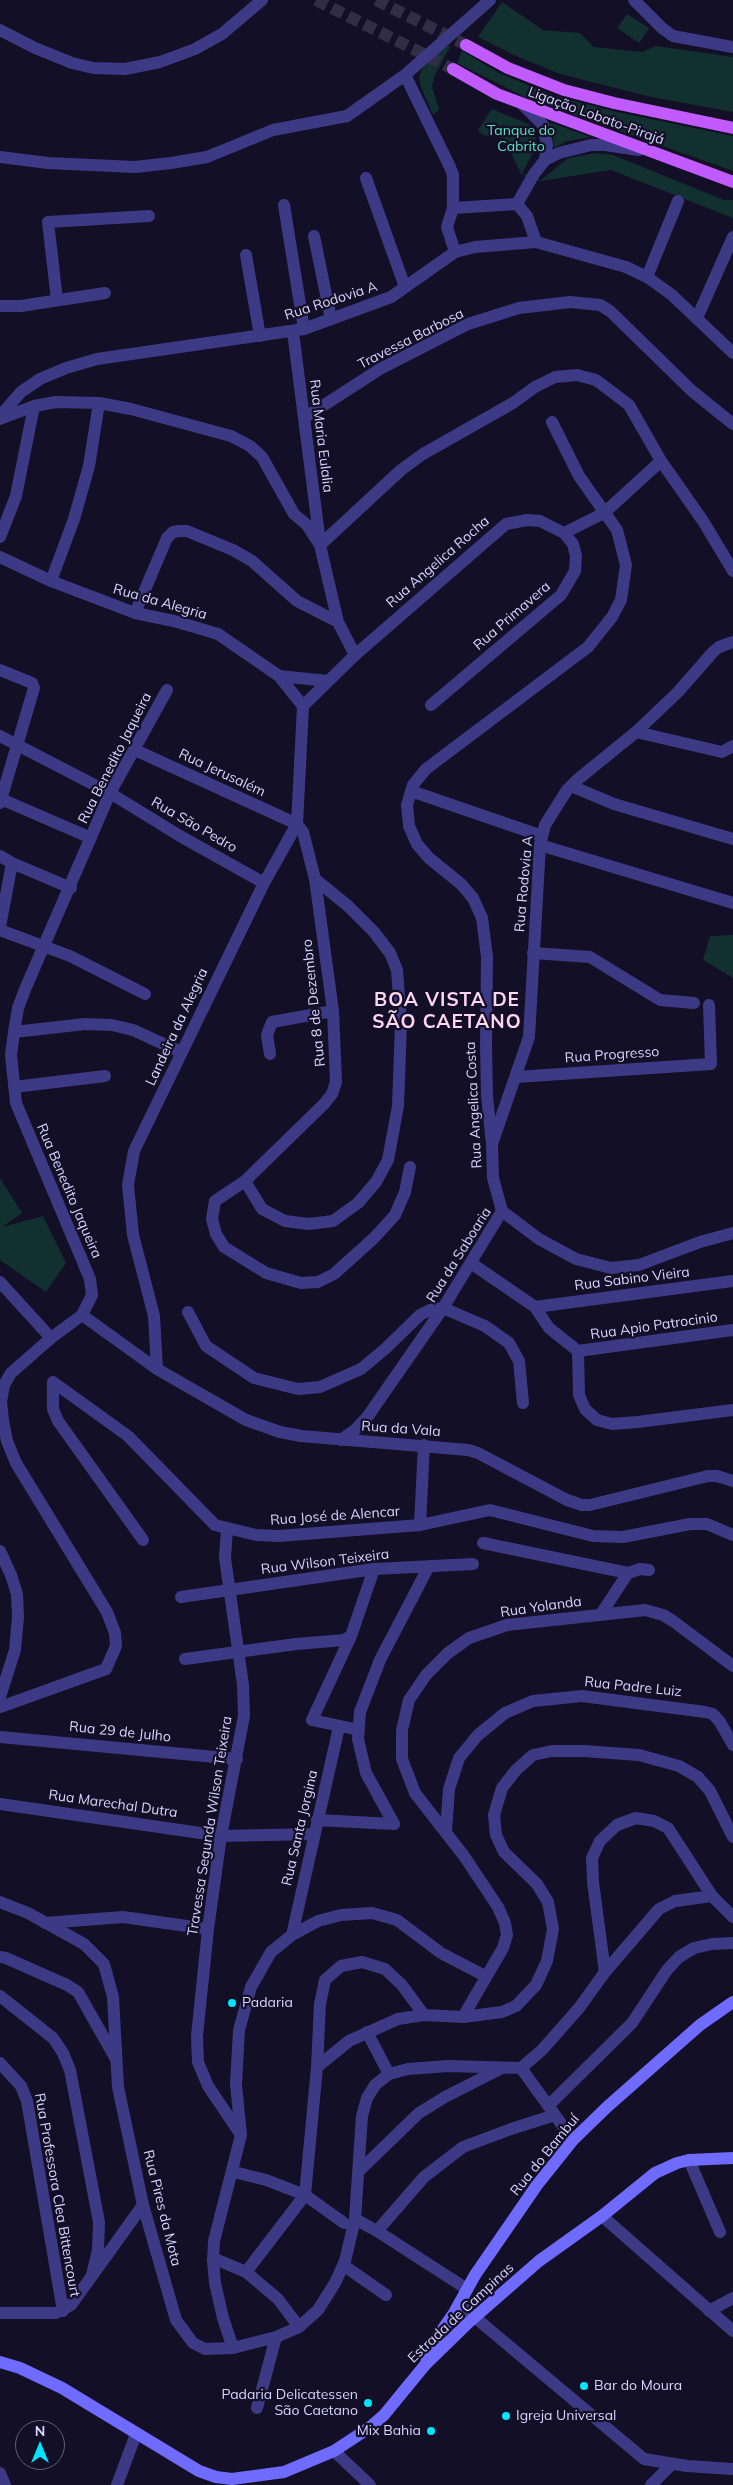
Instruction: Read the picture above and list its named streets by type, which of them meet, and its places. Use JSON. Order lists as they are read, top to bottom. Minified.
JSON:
{"streets":{"main road":["Ligação Lobato-Pirajá","Rua do Bambuí","Estrada de Campinas"],"street":["Rua Rodovia A","Travessa Barbosa","Rua Maria Eulalia","Rua Angelica Rocha","Rua da Alegria","Rua Primavera","Rua Benedito Jaqueira","Rua Jerusalém","Rua São Pedro","Rua 8 de Dezembro","Landeira da Alegria","Rua Progresso","Rua Angelica Costa","Rua da Saboaria","Rua Sabino Vieira","Rua Apio Patrocinio","Rua da Vala","Rua José de Alencar","Rua Wilson Teixeira","Rua Yolanda","Rua Padre Luiz","Rua 29 de Julho","Rua Marechal Dutra","Travessa Segunda Wilson Teixeira","Rua Santa Jorgina","Rua Professora Clea Bittencourt","Rua Pires da Mota"]},"crossings":[["Rua Rodovia A","Rua Maria Eulalia"],["Rua Rodovia A","Rua Progresso"],["Rua Rodovia A","Rua Angelica Costa"],["Travessa Barbosa","Rua Maria Eulalia"],["Rua Angelica Rocha","Rua da Alegria"],["Rua Angelica Rocha","Rua Primavera"],["Rua Angelica Rocha","Landeira da Alegria"],["Rua da Alegria","Landeira da Alegria"],["Rua Benedito Jaqueira","Rua Jerusalém"],["Rua Benedito Jaqueira","Rua São Pedro"],["Rua Benedito Jaqueira","Rua da Vala"],["Rua Jerusalém","Rua 8 de Dezembro"],["Rua Jerusalém","Landeira da Alegria"],["Rua São Pedro","Landeira da Alegria"],["Rua 8 de Dezembro","Landeira da Alegria"],["Landeira da Alegria","Rua da Vala"],["Rua Angelica Costa","Rua da Saboaria"],["Rua da Saboaria","Rua Apio Patrocinio"],["Rua da Saboaria","Rua da Vala"],["Rua Sabino Vieira","Rua Apio Patrocinio"],["Rua José de Alencar","Travessa Segunda Wilson Teixeira"],["Rua Wilson Teixeira","Travessa Segunda Wilson Teixeira"],["Rua Yolanda","Rua Padre Luiz"],["Rua 29 de Julho","Travessa Segunda Wilson Teixeira"],["Rua Marechal Dutra","Travessa Segunda Wilson Teixeira"],["Rua Marechal Dutra","Rua Santa Jorgina"],["Rua do Bambuí","Estrada de Campinas"]],"districts":["BOA VISTA DE SÃO CAETANO"],"parks":["Tanque do Cabrito"],"places":["Padaria","Bar do Moura","Padaria Delicatessen São Caetano","Igreja Universal","Mix Bahia"],"north":"top"}
